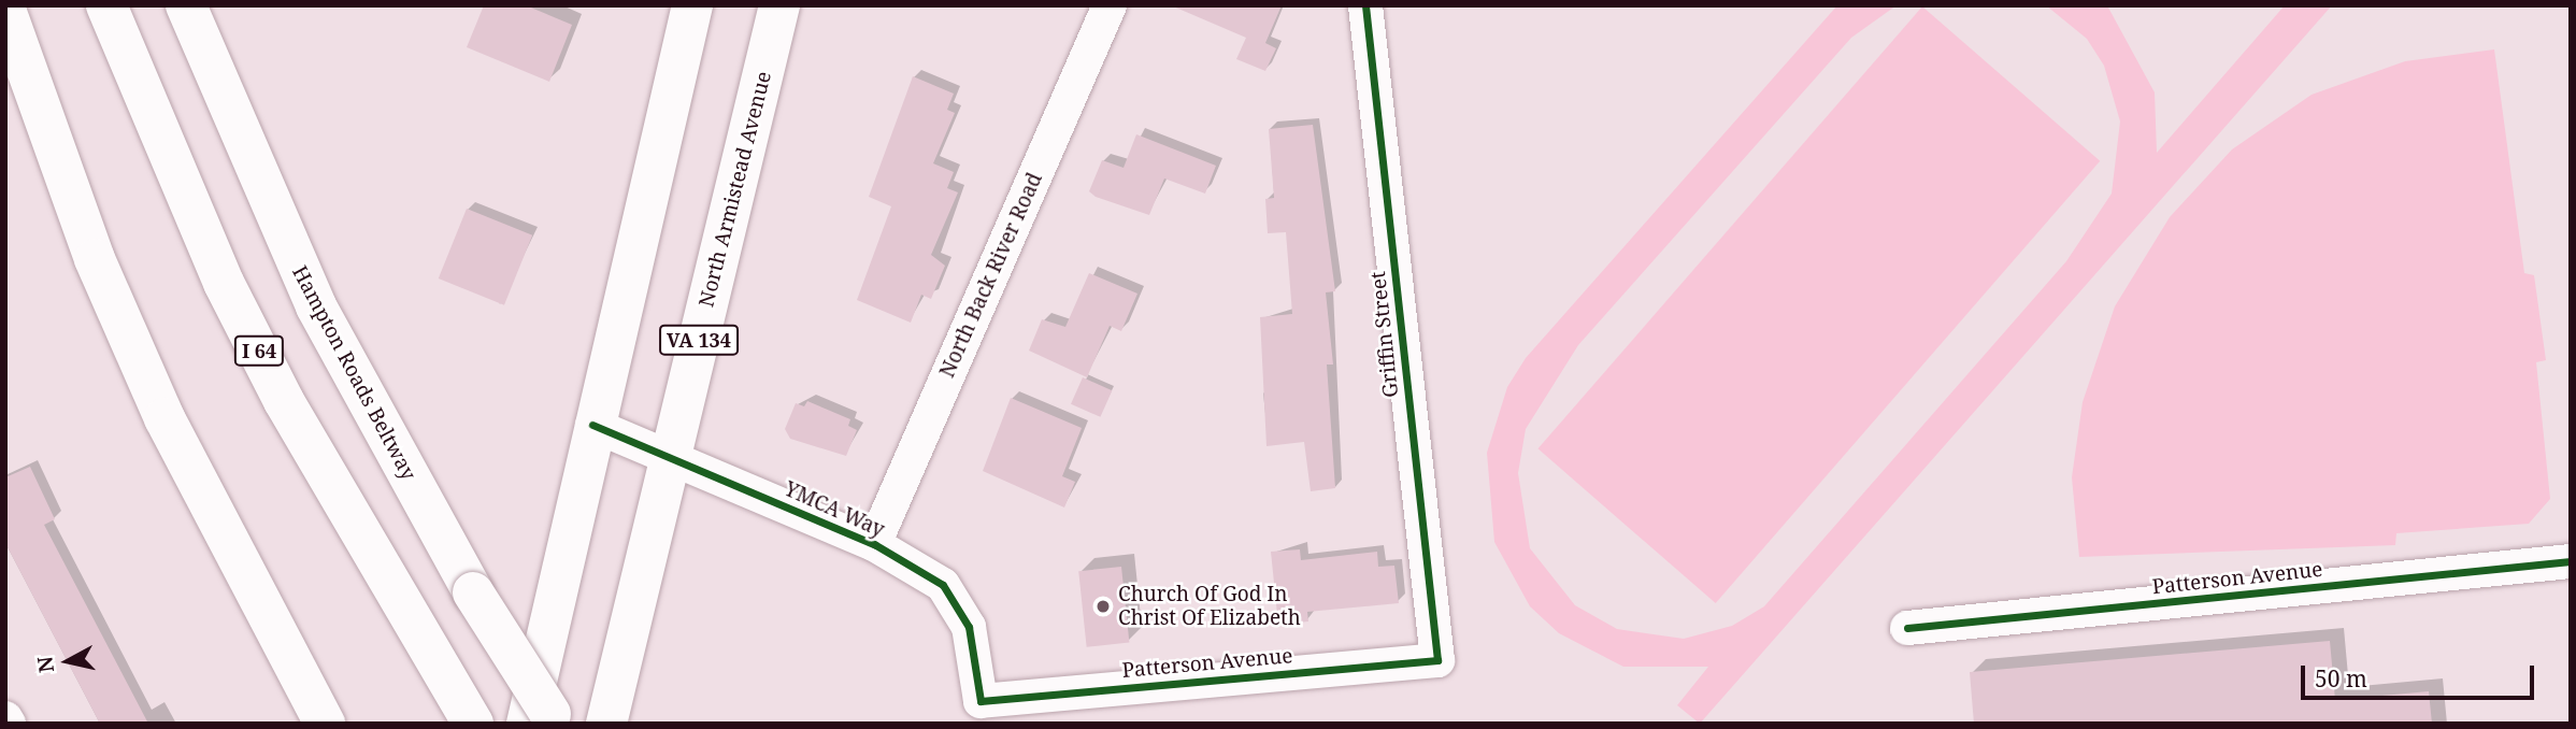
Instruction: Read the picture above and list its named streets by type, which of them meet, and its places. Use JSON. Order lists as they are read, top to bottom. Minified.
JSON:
{"streets":{"main road":["North Armistead Avenue","VA 134","I 64","Hampton Roads Beltway"],"street":["North Back River Road","Griffin Street","YMCA Way","Patterson Avenue"]},"crossings":[["North Armistead Avenue","YMCA Way"],["North Back River Road","YMCA Way"],["Griffin Street","Patterson Avenue"],["YMCA Way","Patterson Avenue"]],"places":["Church Of God In Christ Of Elizabeth"],"scale_bar":"50 m","north":"left"}
